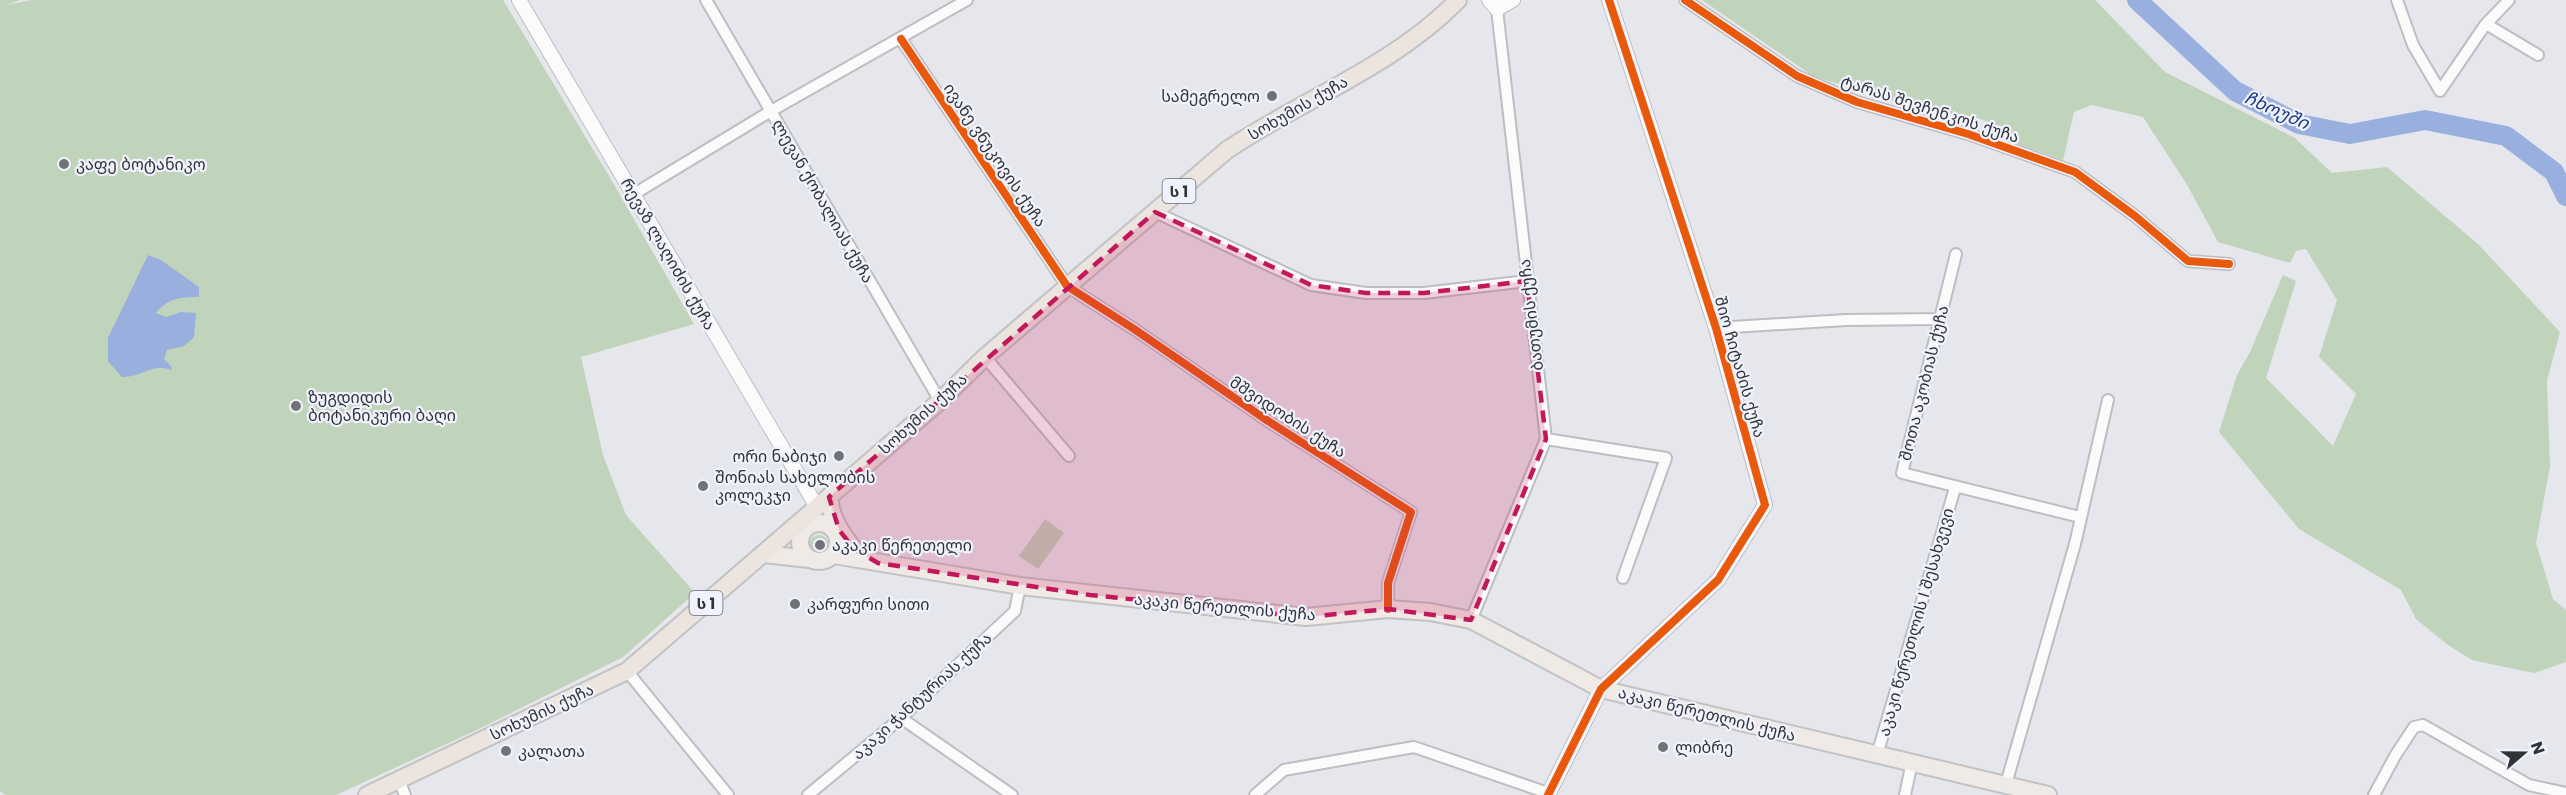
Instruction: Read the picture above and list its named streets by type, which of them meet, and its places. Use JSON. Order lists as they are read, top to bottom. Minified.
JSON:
{"streets":{"highway":["სოხუმის ქუჩა","ს 1"],"main road":["აკაკი წერეთლის ქუჩა"],"street":["ტარას შევჩენკოს ქუჩა","ივანე ვნუკოვის ქუჩა","ლევან ქობალიას ქუჩა","რევაზ ლაღიძის ქუჩა","ბათუმის ქუჩა","შიო ჩიტაძის ქუჩა","შოთა აკობიას ქუჩა","მშვიდობის ქუჩა","აკაკი წერეთლის I შესახვევი","აკაკი ჭანტურიას ქუჩა"]},"crossings":[["სოხუმის ქუჩა","ივანე ვნუკოვის ქუჩა"],["სოხუმის ქუჩა","ლევან ქობალიას ქუჩა"],["სოხუმის ქუჩა","რევაზ ლაღიძის ქუჩა"],["სოხუმის ქუჩა","მშვიდობის ქუჩა"],["სოხუმის ქუჩა","აკაკი წერეთლის ქუჩა"],["ივანე ვნუკოვის ქუჩა","მშვიდობის ქუჩა"],["ბათუმის ქუჩა","აკაკი წერეთლის ქუჩა"],["შიო ჩიტაძის ქუჩა","აკაკი წერეთლის ქუჩა"],["შოთა აკობიას ქუჩა","აკაკი წერეთლის I შესახვევი"],["მშვიდობის ქუჩა","აკაკი წერეთლის ქუჩა"],["აკაკი წერეთლის ქუჩა","აკაკი წერეთლის I შესახვევი"],["აკაკი წერეთლის ქუჩა","აკაკი ჭანტურიას ქუჩა"]],"water":["ჩხოუში"],"places":["სამეგრელო","კაფე ბოტანიკო","ზუგდიდის ბოტანიკური ბაღი","ორი ნაბიჯი","შონიას სახელობის კოლეკჯი","აკაკი წერეთელი","კარფური სითი","ლიბრე","კალათა"],"north":"right"}
